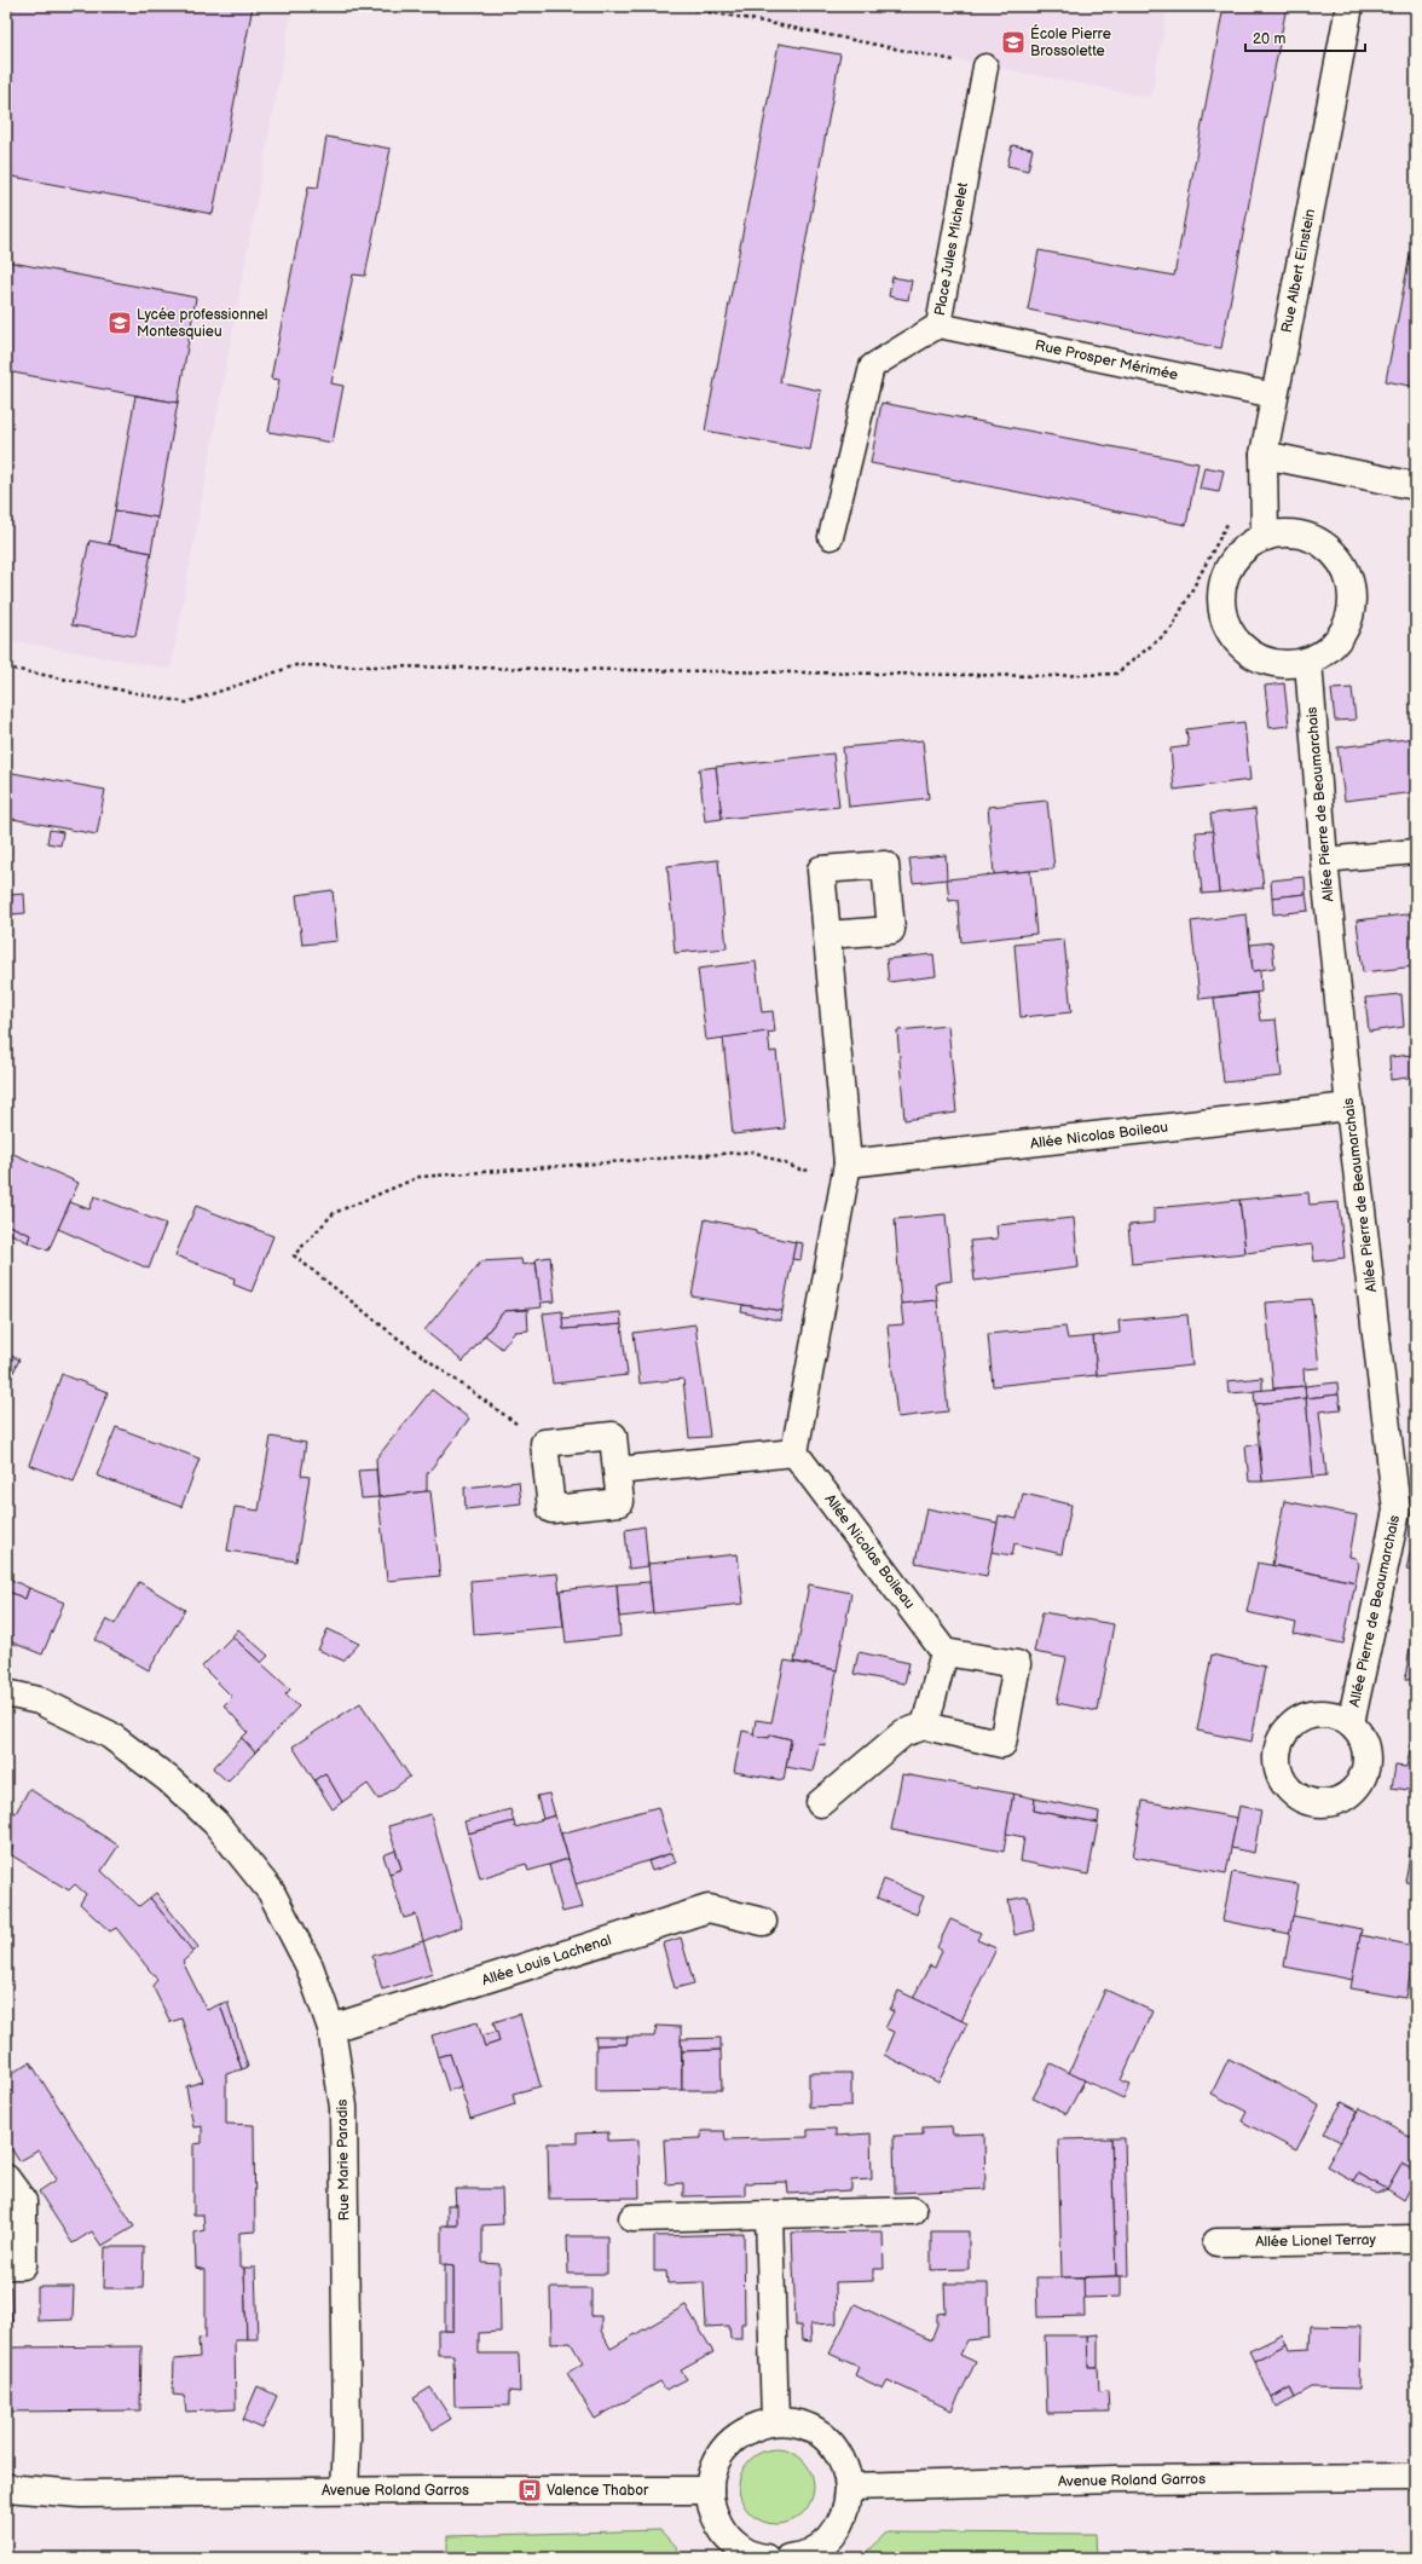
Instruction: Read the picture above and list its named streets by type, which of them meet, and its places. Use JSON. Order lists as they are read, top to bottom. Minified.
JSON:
{"streets":{"street":["Rue Albert Einstein","Allée Pierre de Beaumarchais","Allée Nicolas Boileau","Allée Louis Lachenal","Rue Marie Paradis","Allée Lionel Terray","Avenue Roland Garros"],"lane":["Place Jules Michelet","Rue Prosper Mérimée"]},"crossings":[["Place Jules Michelet","Rue Prosper Mérimée"],["Rue Albert Einstein","Rue Prosper Mérimée"],["Rue Albert Einstein","Allée Pierre de Beaumarchais"],["Allée Pierre de Beaumarchais","Allée Nicolas Boileau"],["Allée Louis Lachenal","Rue Marie Paradis"],["Rue Marie Paradis","Avenue Roland Garros"]],"places":{"school or university":["École Pierre Brossolette","Lycée professionnel Montesquieu"],"bus stop":["Valence Thabor"]},"scale_bar":"20 m"}
